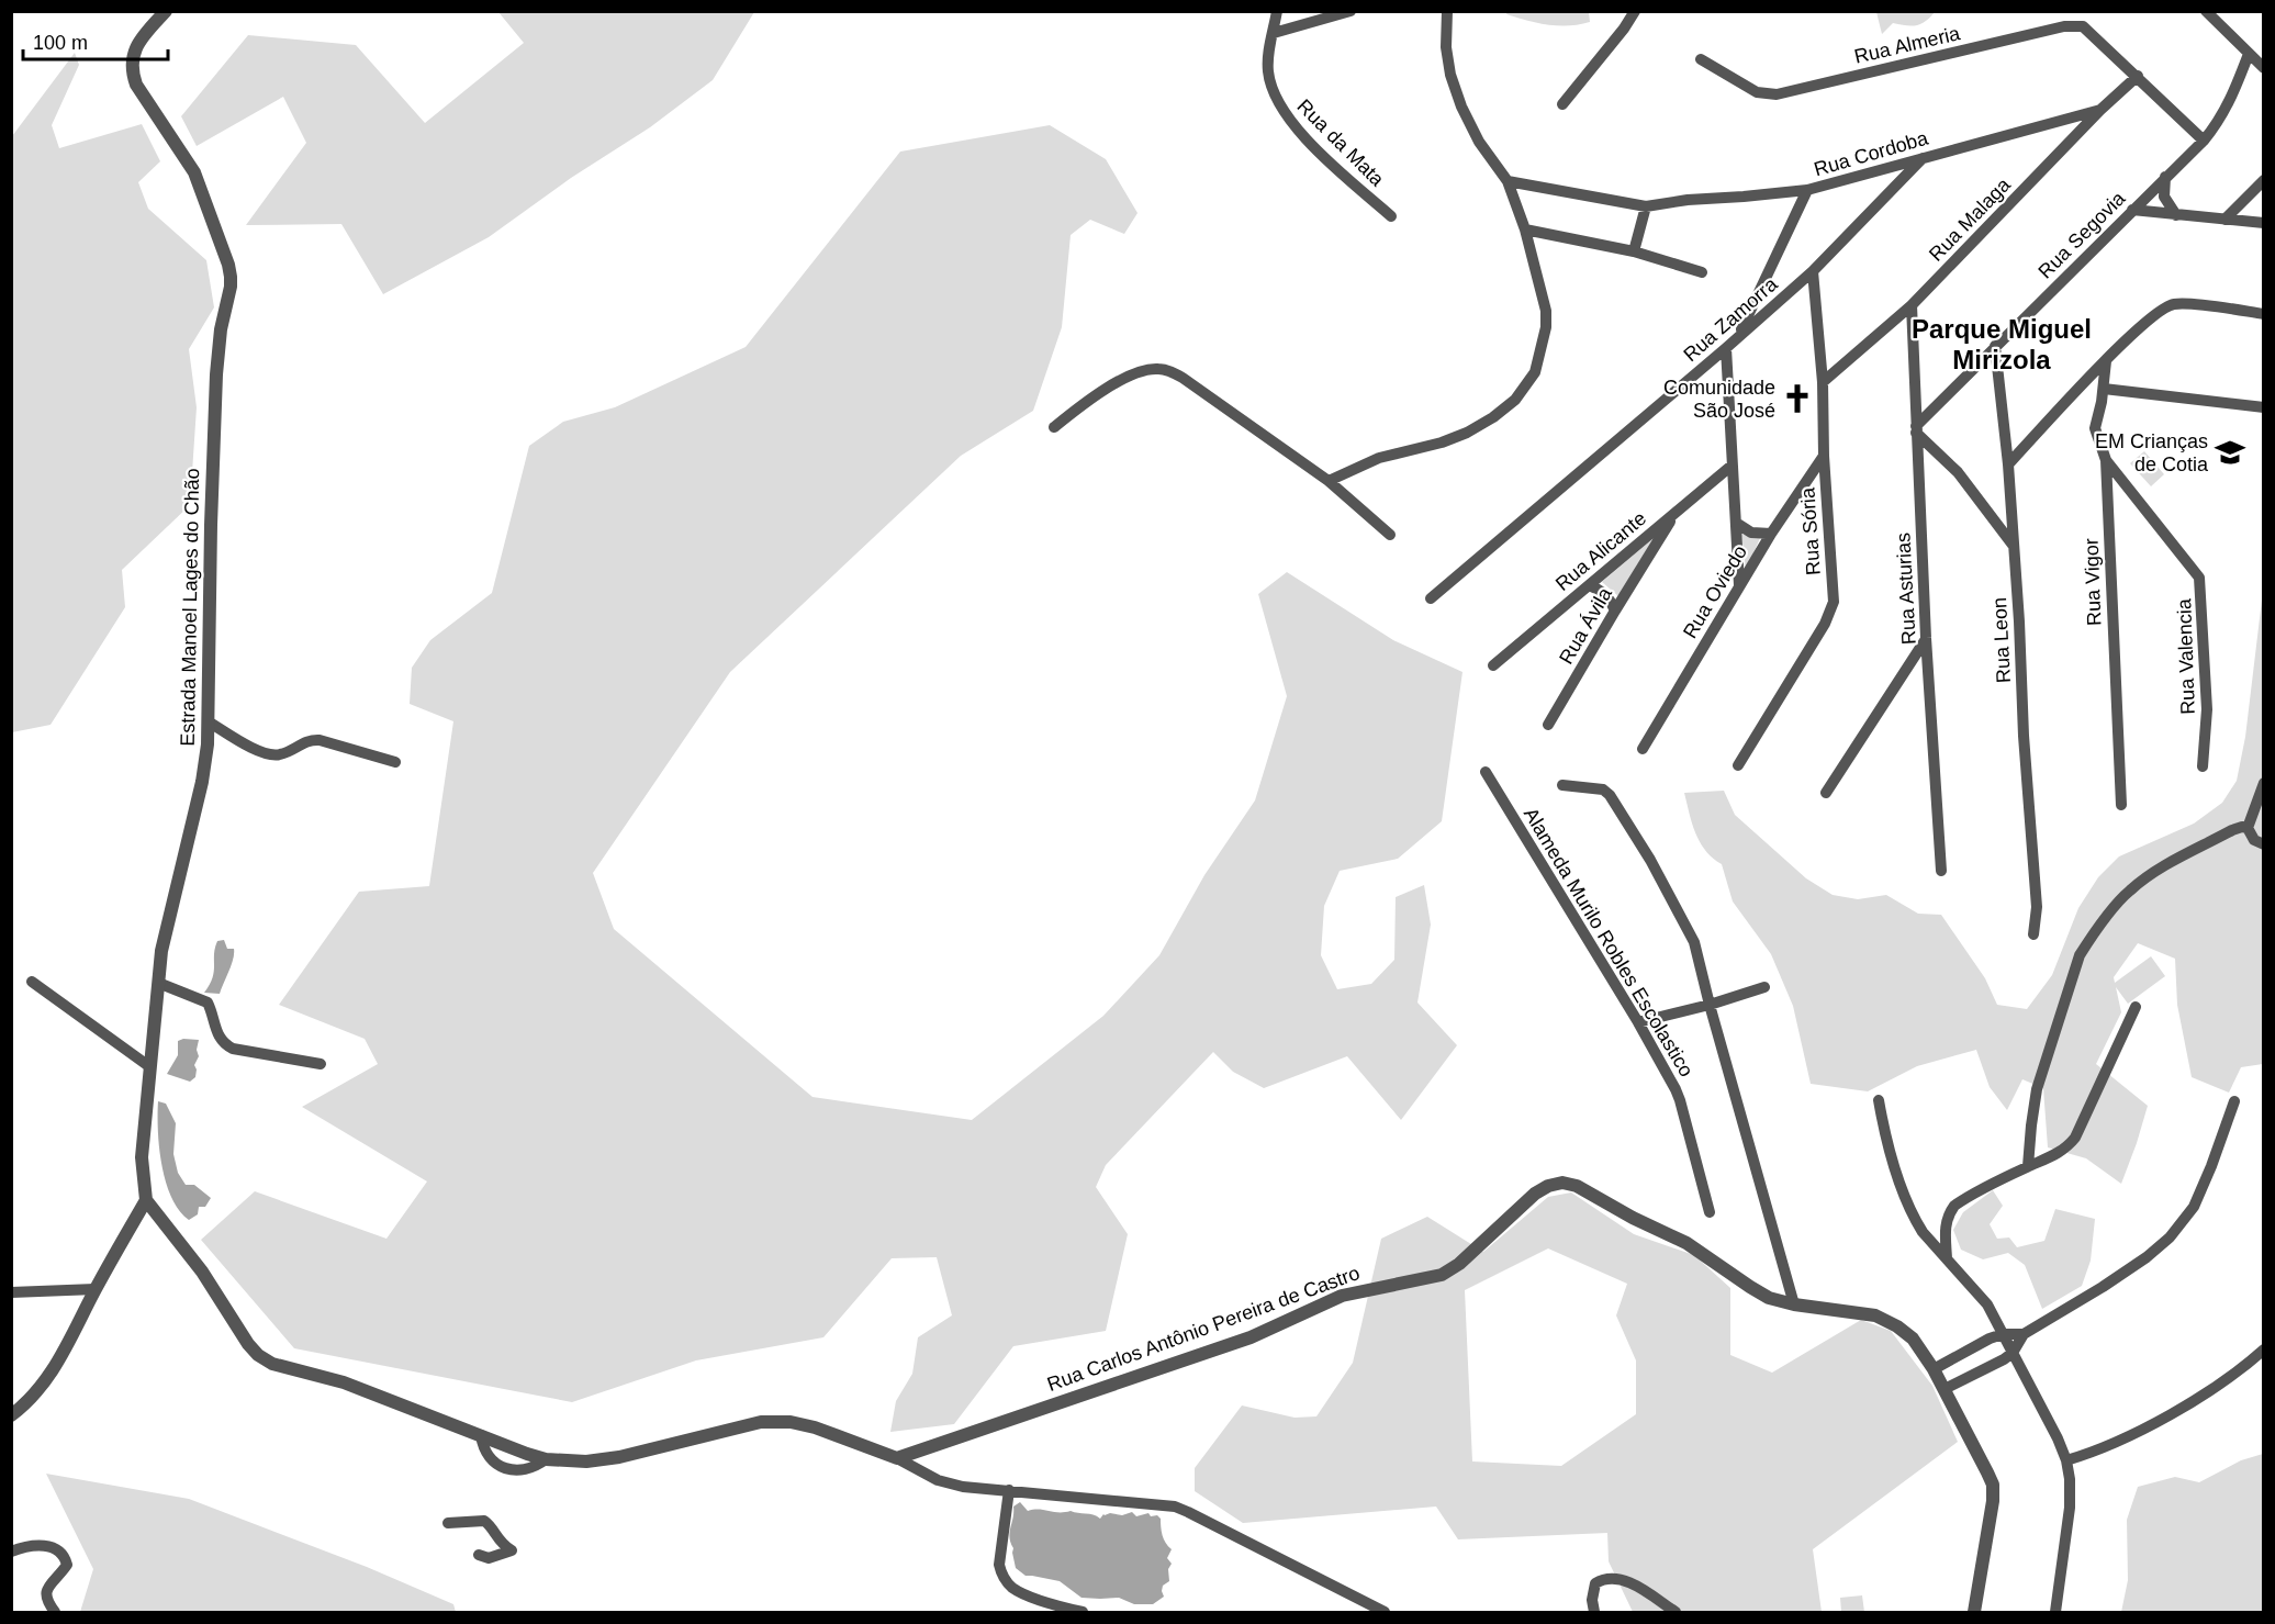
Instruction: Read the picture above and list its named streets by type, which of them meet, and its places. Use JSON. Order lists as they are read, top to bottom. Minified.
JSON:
{"streets":{"street":["Rua Almeria","Rua da Mata","Rua Cordoba","Rua Malaga","Rua Segovia","Rua Zamorra","Rua Sória","Rua Alicante","Rua Vigor","Rua Asturias","Rua Oviedo","Estrada Manoel Lages do Chão","Rua Ávila","Rua Leon","Rua Valencia","Alameda Murilo Robles Escolastico","Rua Carlos Antônio Pereira de Castro"]},"crossings":[["Rua Almeria","Rua Malaga"],["Rua Almeria","Rua Segovia"],["Rua Cordoba","Rua Malaga"],["Rua Cordoba","Rua Zamorra"],["Rua Malaga","Rua Sória"],["Rua Malaga","Rua Asturias"],["Rua Segovia","Rua Asturias"],["Rua Segovia","Rua Leon"],["Rua Zamorra","Rua Sória"],["Rua Sória","Rua Oviedo"],["Rua Alicante","Rua Ávila"],["Rua Vigor","Rua Valencia"],["Alameda Murilo Robles Escolastico","Rua Carlos Antônio Pereira de Castro"]],"districts":["Parque Miguel Mirizola"],"places":{"church":["Comunidade São José"],"school or university":["EM Crianças de Cotia"]},"scale_bar":"100 m"}
